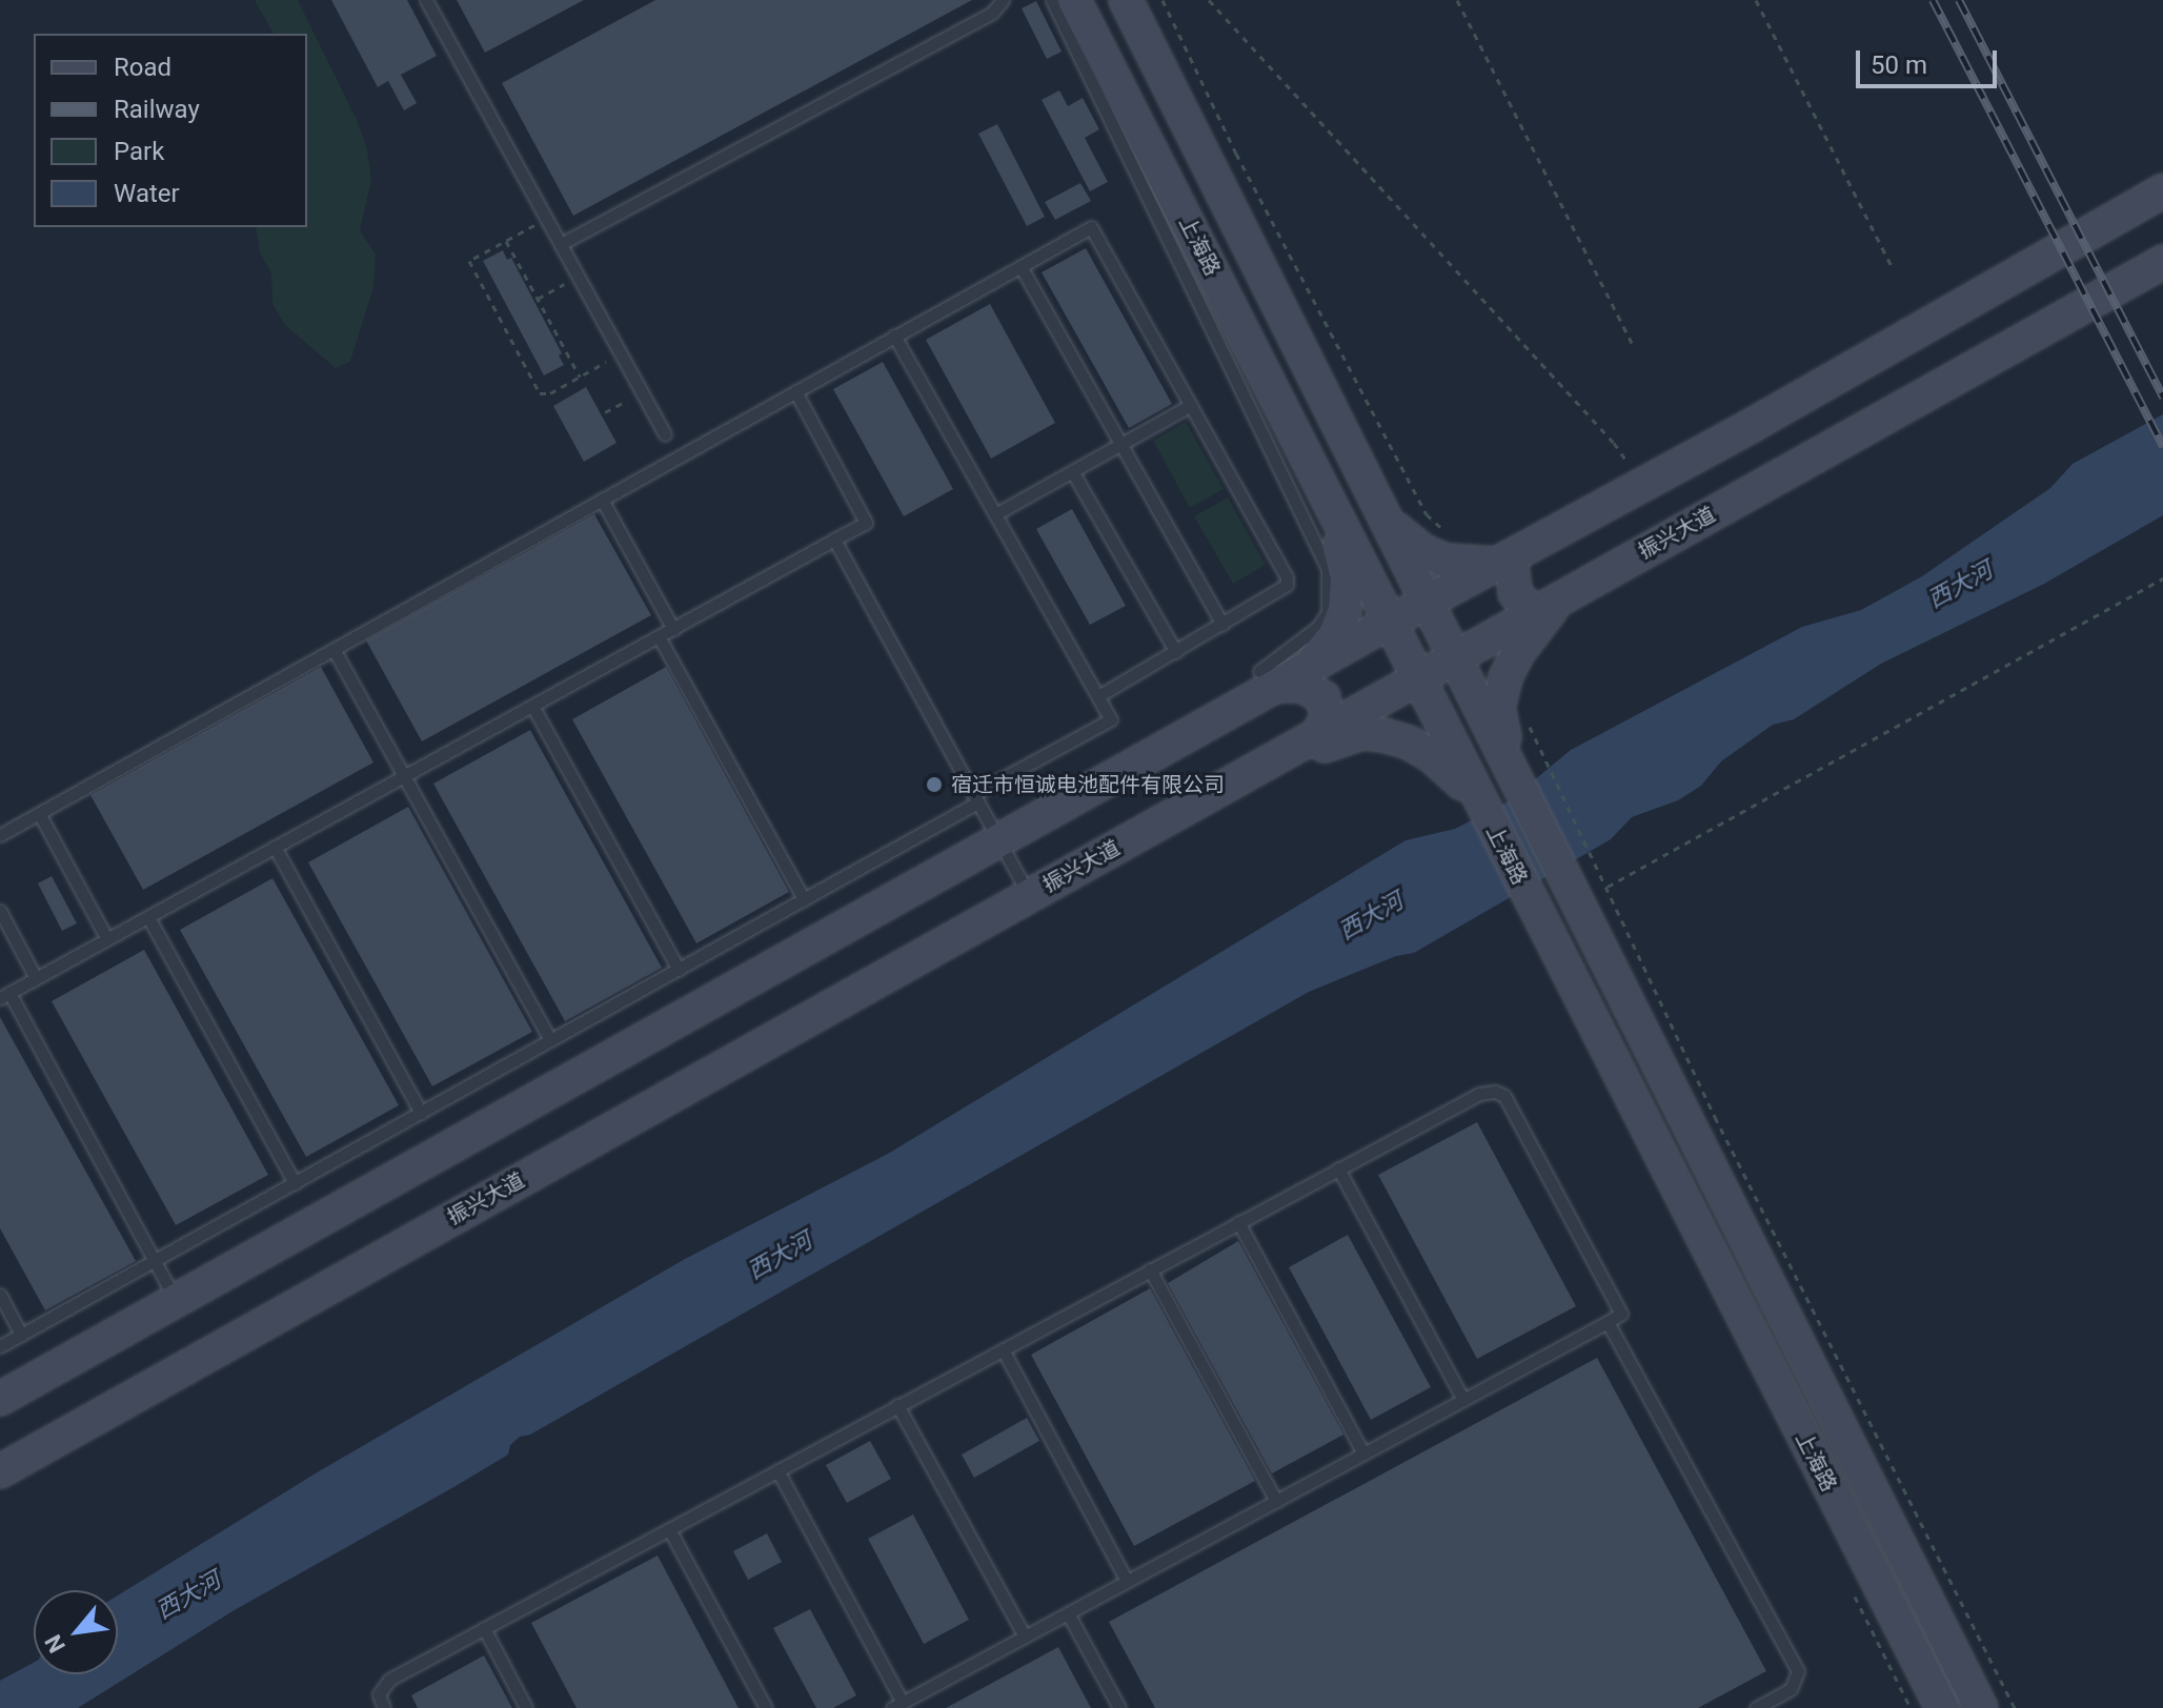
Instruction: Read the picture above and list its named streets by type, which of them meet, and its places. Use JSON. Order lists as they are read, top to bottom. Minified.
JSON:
{"streets":{"main road":["上海路","振兴大道"]},"crossings":[["上海路","振兴大道"]],"water":["西大河"],"places":["宿迁市恒诚电池配件有限公司"],"legend":["Road","Railway","Park","Water"],"scale_bar":"50 m","north":"bottom left"}
